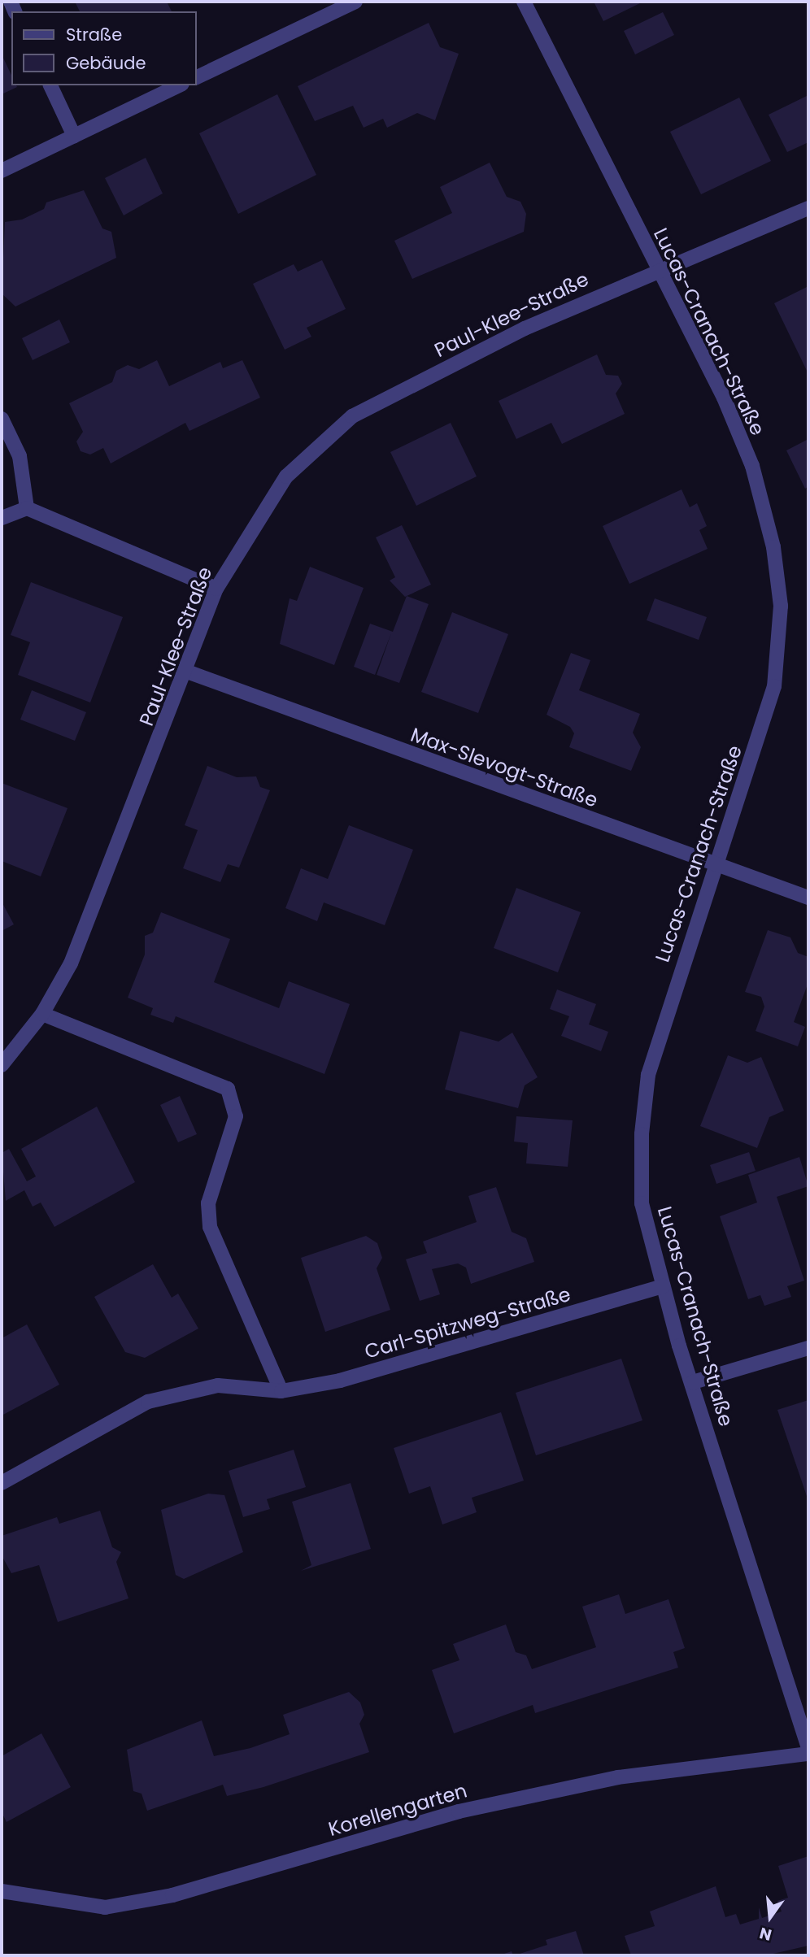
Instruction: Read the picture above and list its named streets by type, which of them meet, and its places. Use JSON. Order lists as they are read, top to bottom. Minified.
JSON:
{"streets":{"street":["Paul-Klee-Straße","Lucas-Cranach-Straße","Max-Slevogt-Straße","Carl-Spitzweg-Straße","Korellengarten"]},"crossings":[["Paul-Klee-Straße","Lucas-Cranach-Straße"],["Paul-Klee-Straße","Max-Slevogt-Straße"],["Lucas-Cranach-Straße","Max-Slevogt-Straße"],["Lucas-Cranach-Straße","Carl-Spitzweg-Straße"]],"legend":["Straße","Gebäude"],"north":"bottom"}
